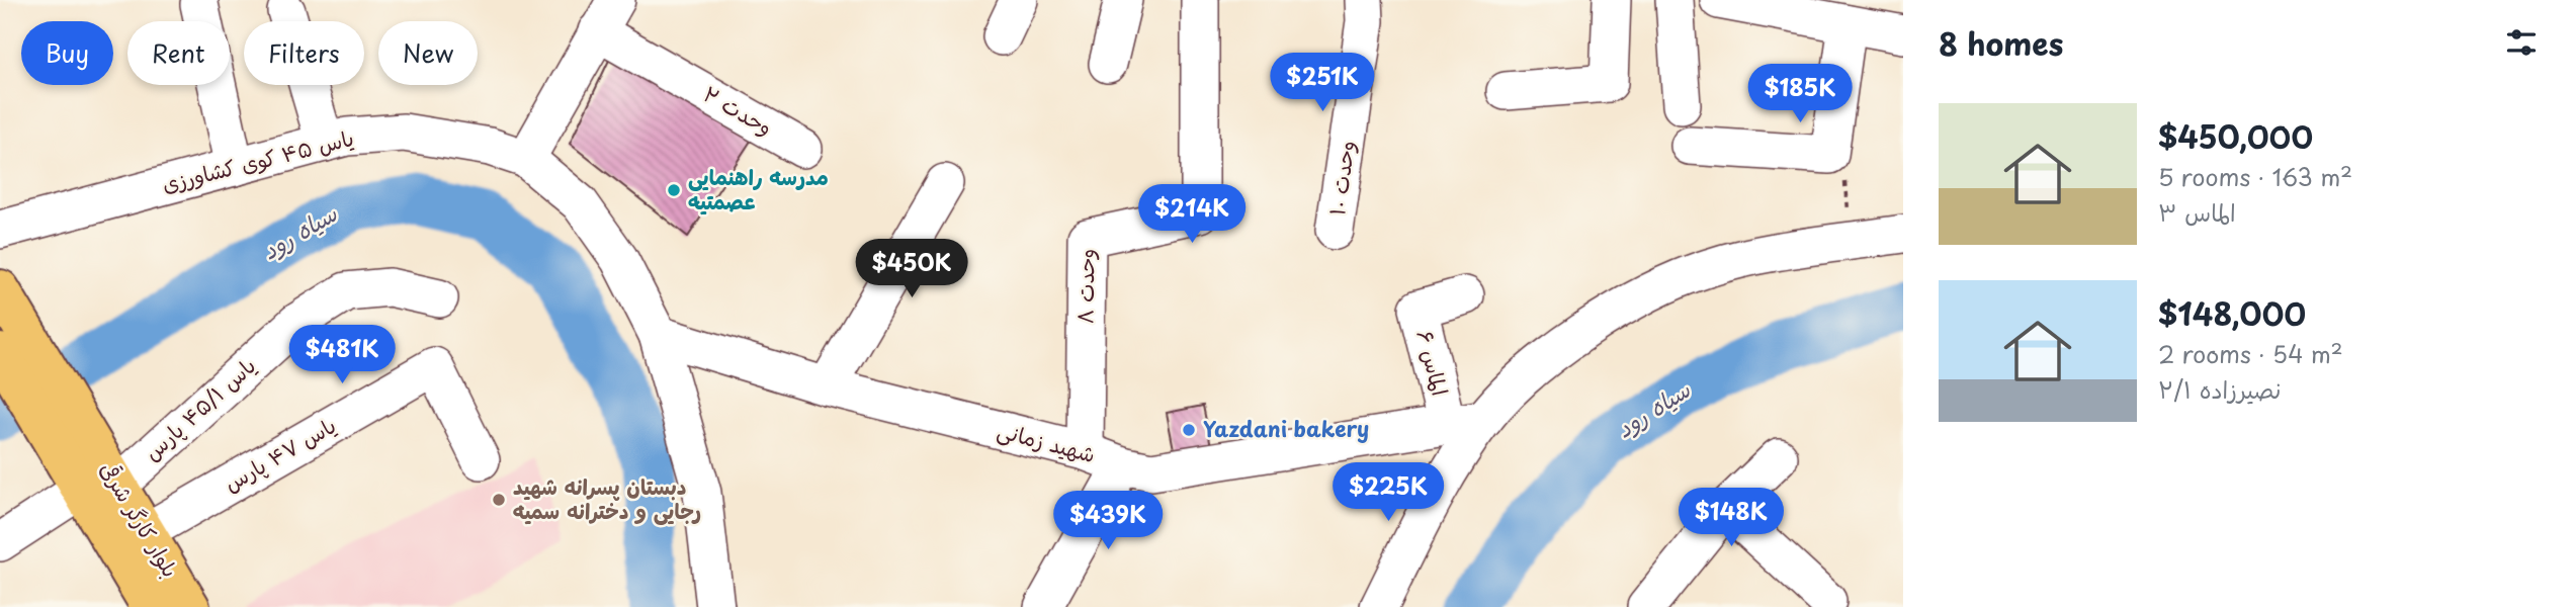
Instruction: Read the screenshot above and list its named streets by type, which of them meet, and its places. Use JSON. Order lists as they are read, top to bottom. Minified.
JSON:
{"streets":{"main road":["بلوار کارگر شرقی"],"street":["وحدت ۲","یاس ۴۵ کوی کشاورزی","وحدت ۱۰","وحدت ۸","الماس ۶","یاس ۴۵/۱ پارس","شهید زمانی","یاس ۴۷ پارس"]},"crossings":[["یاس ۴۵ کوی کشاورزی","شهید زمانی"],["وحدت ۸","شهید زمانی"],["الماس ۶","شهید زمانی"],["یاس ۴۵/۱ پارس","بلوار کارگر شرقی"],["یاس ۴۷ پارس","بلوار کارگر شرقی"]],"water":["سیاه رود"],"places":["مدرسه راهنمایی عصمتیه","Yazdani bakery","دبستان پسرانه شهید رجایی و دخترانه سمیه"],"page":{"heading":"8 homes","chip":["Buy","Rent","Filters","New"],"price":["$251K","$185K","$214K","$450K","$481K","$225K","$148K","$439K"],"list":[{"name":"$450,000","note":"5 rooms · 163 m² · الماس ۳"},{"name":"$148,000","note":"2 rooms · 54 m² · نصیرزاده ۲/۱"}]}}
